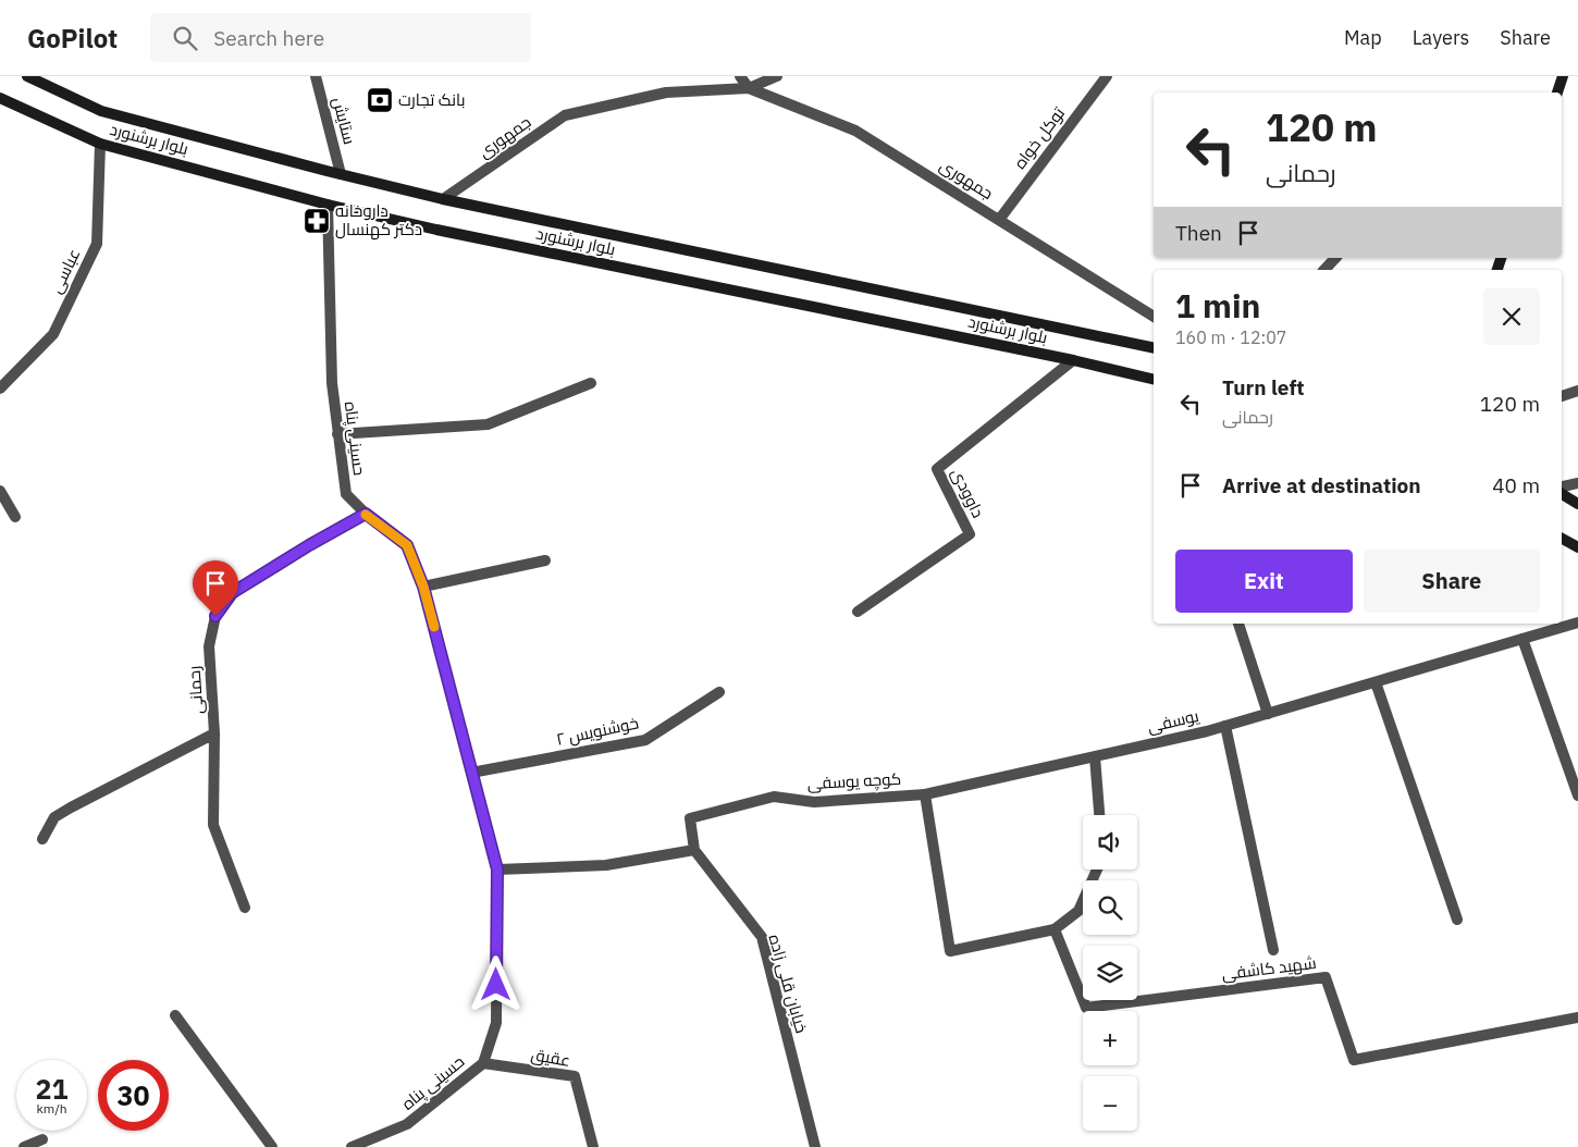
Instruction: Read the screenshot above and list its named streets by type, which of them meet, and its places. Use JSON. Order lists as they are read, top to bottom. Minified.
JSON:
{"streets":{"main road":["بلوار برشنورد"],"street":["ستایش","جمهوری","توکل خواه","عباسی","حسینی پناه","داوودی","رحمانی","یوسفی","خوشنویس ۲","کوچه یوسفی","شهید کاشفی","خیابان قلی زاده","عقیق"]},"crossings":[["ستایش","بلوار برشنورد"],["جمهوری","توکل خواه"],["جمهوری","بلوار برشنورد"],["بلوار برشنورد","عباسی"],["بلوار برشنورد","حسینی پناه"],["بلوار برشنورد","داوودی"],["حسینی پناه","رحمانی"],["حسینی پناه","خوشنویس ۲"],["حسینی پناه","عقیق"],["یوسفی","کوچه یوسفی"],["کوچه یوسفی","خیابان قلی زاده"]],"places":{"bank":["بانک تجارت"],"pharmacy":["داروخانه دکتر کهنسال"]},"page":{"header":"GoPilot","search":"Search here","nav":["Map","Layers","Share"],"turn":["120 m","رحمانی"],"then":"Then","heading":["1 min","160 m · 12:07"],"list":[{"name":"Turn left","note":"رحمانی","value":"120 m"},{"name":"Arrive at destination","value":"40 m"}],"buttons":["Exit","Share"],"map_buttons":["+","−"],"speed":"21 km/h","limit":"30"}}
